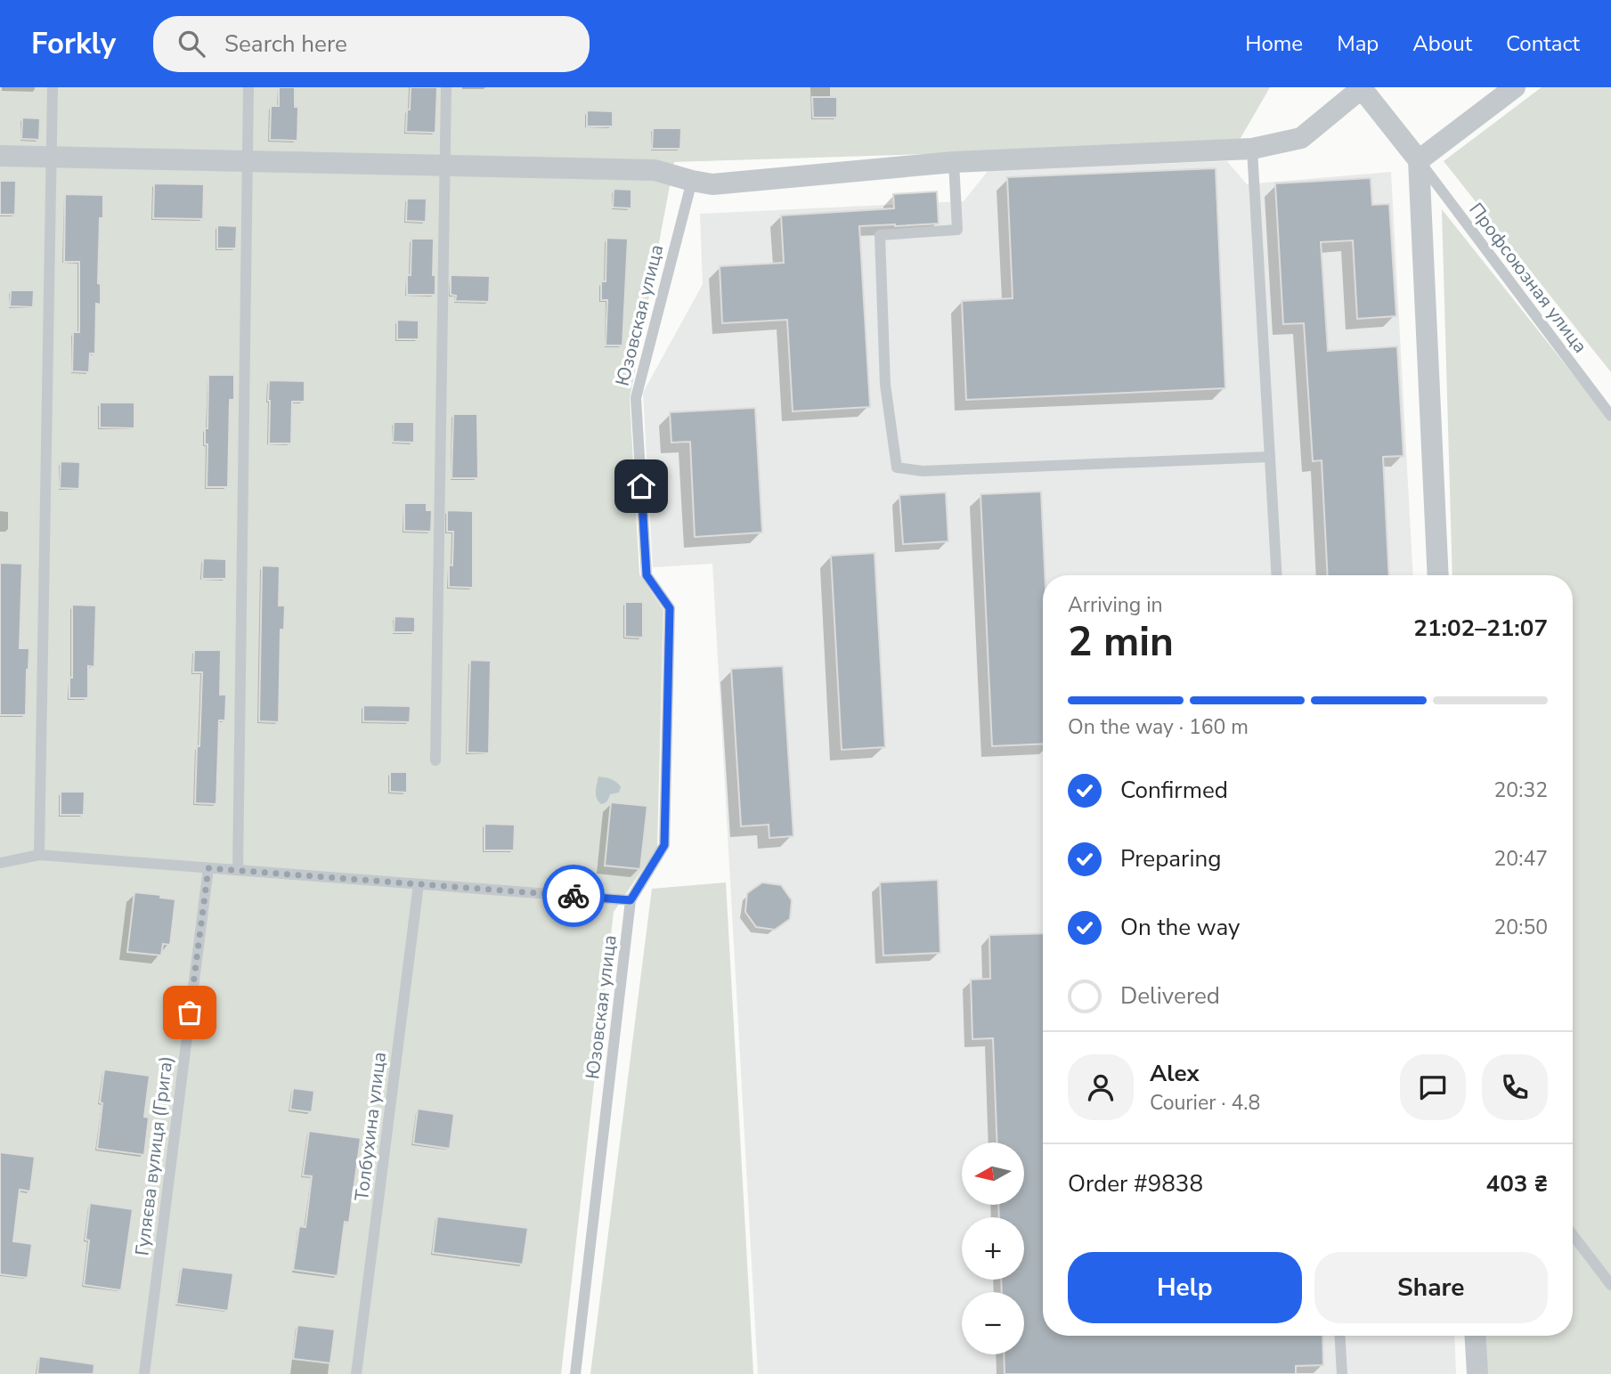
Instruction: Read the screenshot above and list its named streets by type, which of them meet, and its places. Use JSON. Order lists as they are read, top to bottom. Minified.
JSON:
{"streets":{"lane":["Профсоюзная улица","Юзовская улица","Толбухина улица","Гуляєва вулиця (Грига)"]},"north":"left","page":{"header":"Forkly","search":"Search here","nav":["Home","Map","About","Contact"],"heading":["2 min","Arriving in","21:02–21:07"],"panel":["Alex","Courier · 4.8","Order #9838","403 ₴"],"bar":"On the way · 160 m","list":[["Confirmed","20:32"],["Preparing","20:47"],["On the way","20:50"],"Delivered"],"map_buttons":["+","−"],"buttons":["Help","Share"]}}
